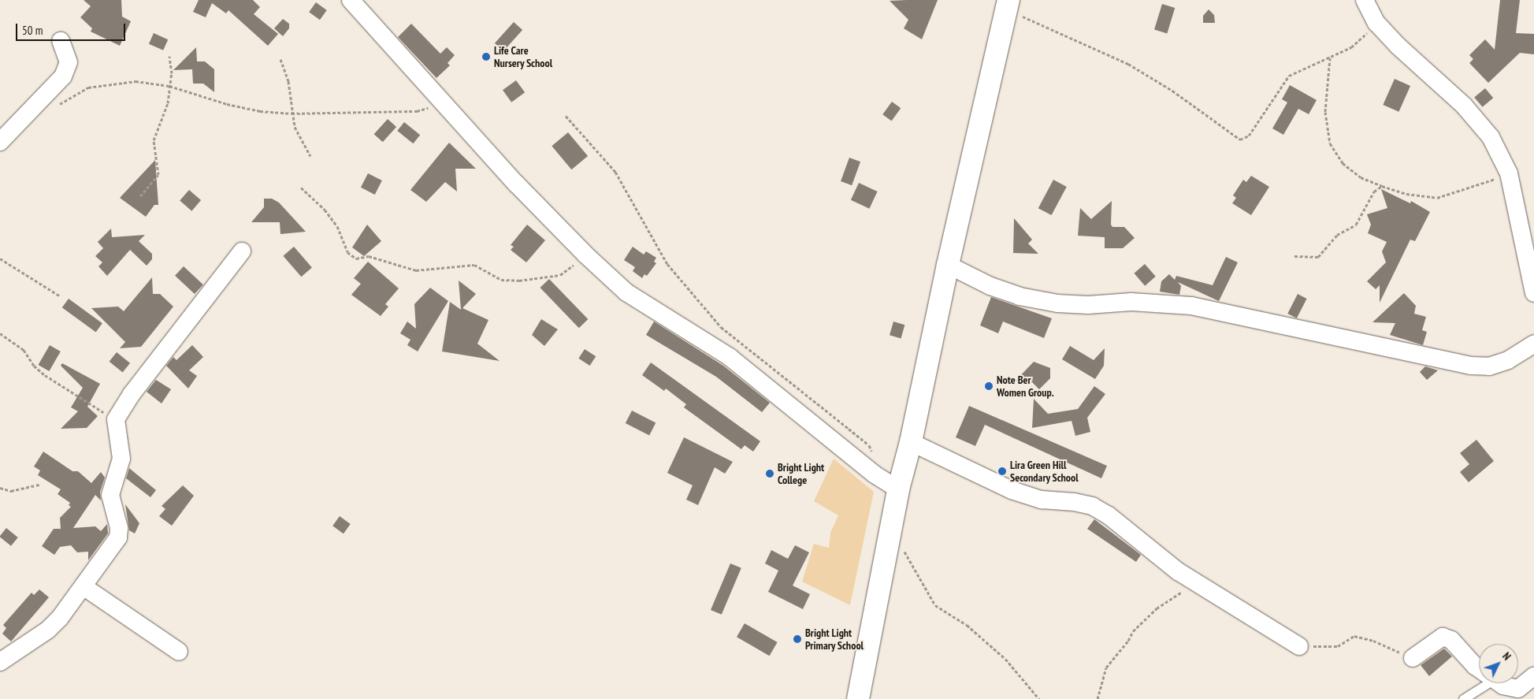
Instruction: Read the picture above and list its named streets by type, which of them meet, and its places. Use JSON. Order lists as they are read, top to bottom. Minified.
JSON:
{"places":["Life Care Nursery School","Note Ber Women Group.","Lira Green Hill Secondary School","Bright Light College","Bright Light Primary School"],"scale_bar":"50 m","north":"top right"}
